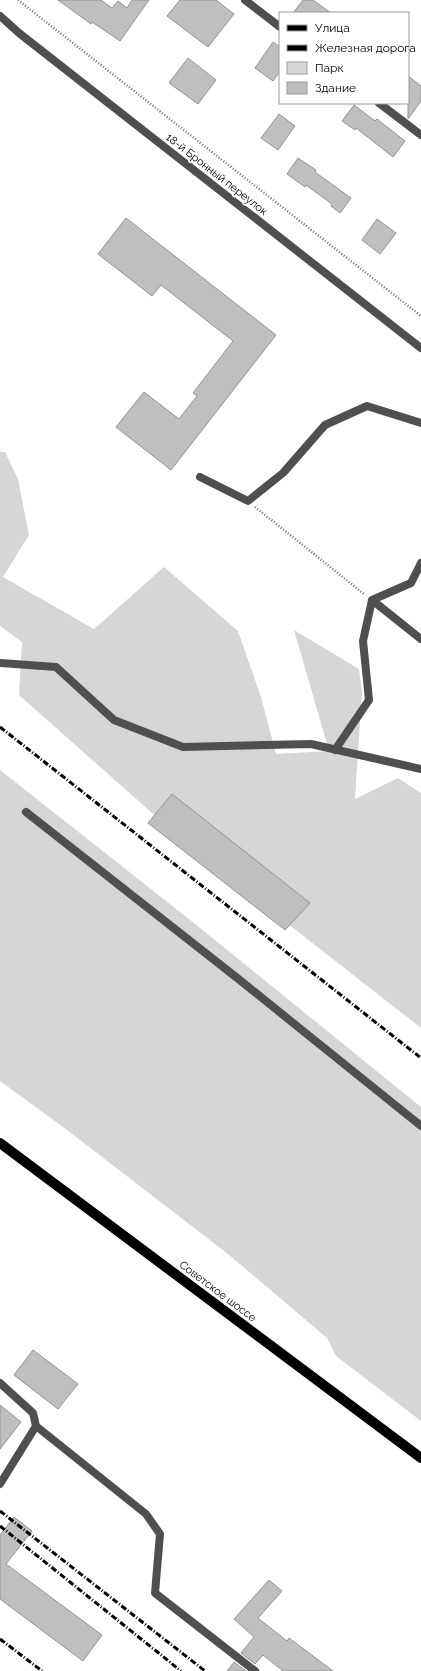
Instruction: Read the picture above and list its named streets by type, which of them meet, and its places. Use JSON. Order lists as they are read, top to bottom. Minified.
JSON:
{"streets":{"main road":["Советское шоссе"],"street":["18-й Бронный переулок"]},"legend":["Улица","Железная дорога","Парк","Здание"]}
